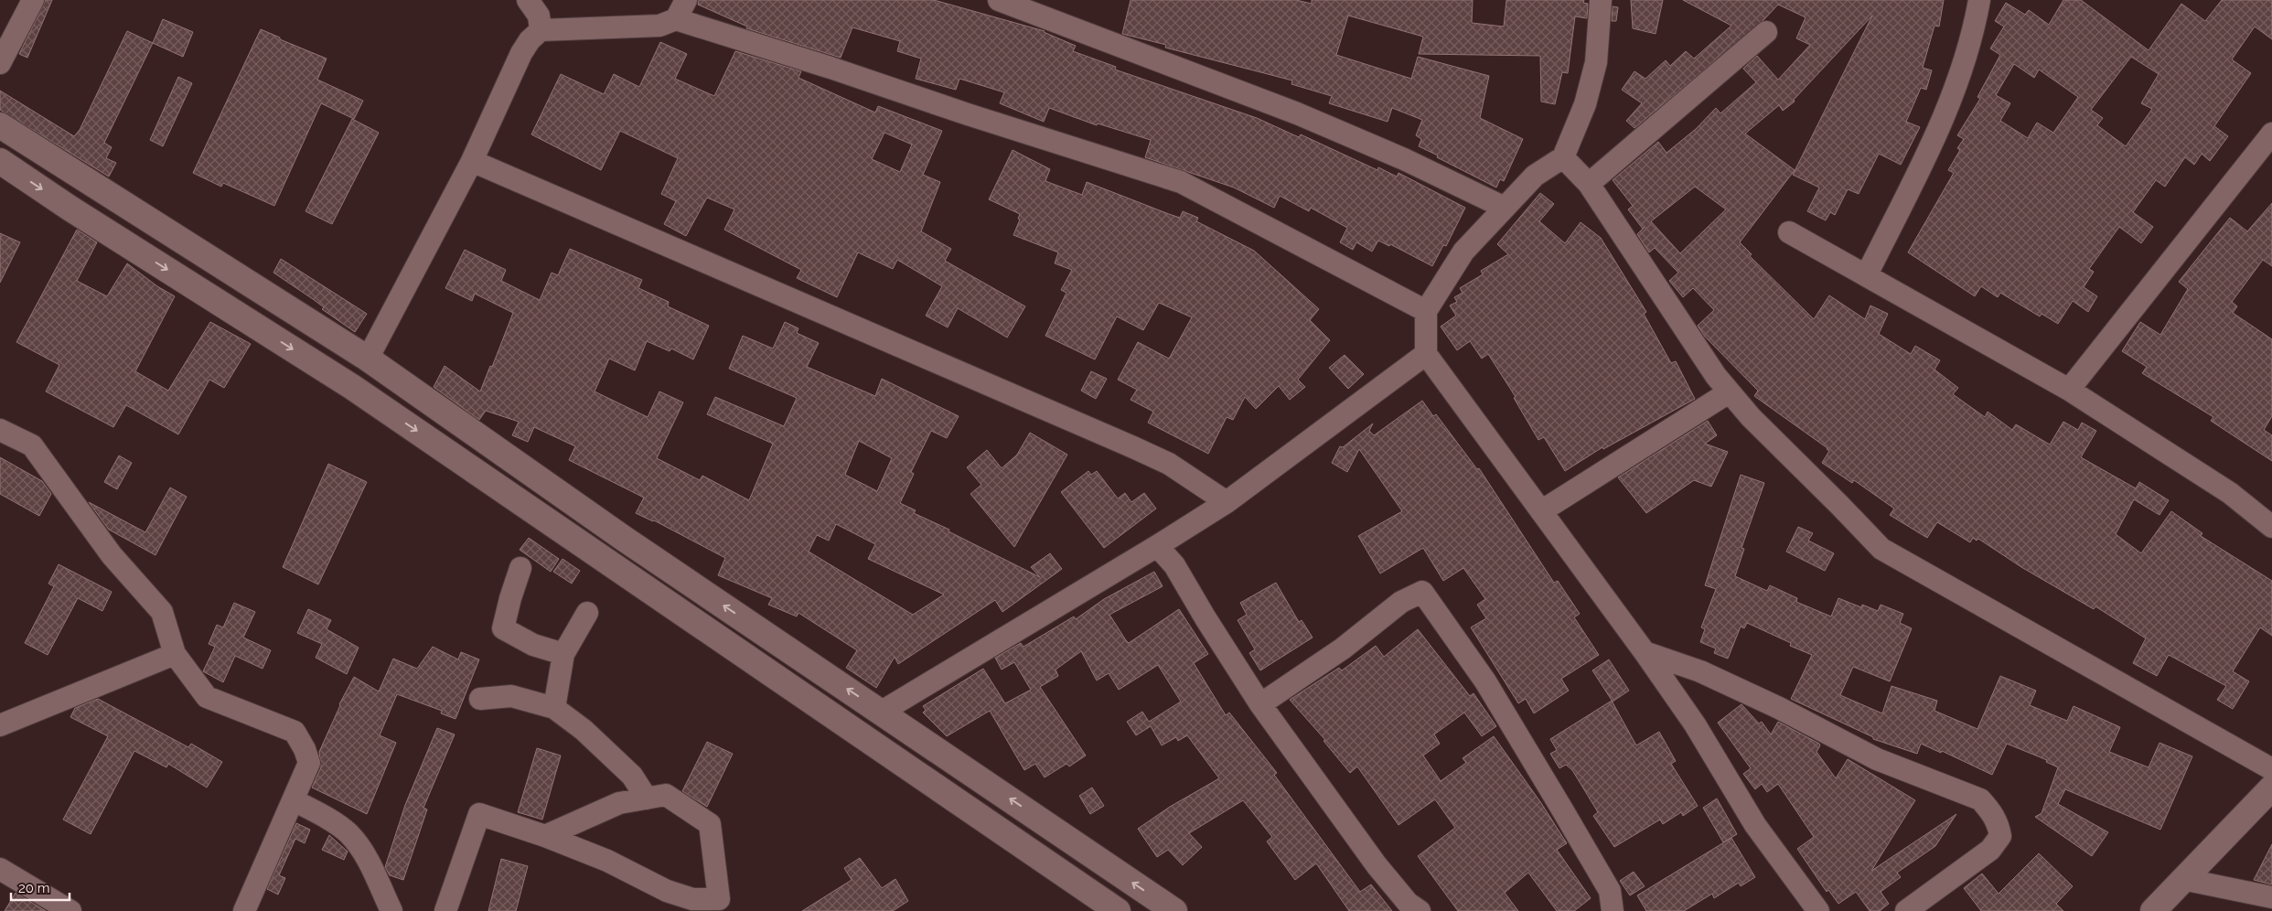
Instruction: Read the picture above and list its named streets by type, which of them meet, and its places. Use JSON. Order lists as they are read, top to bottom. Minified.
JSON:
{"scale_bar":"20 m"}
